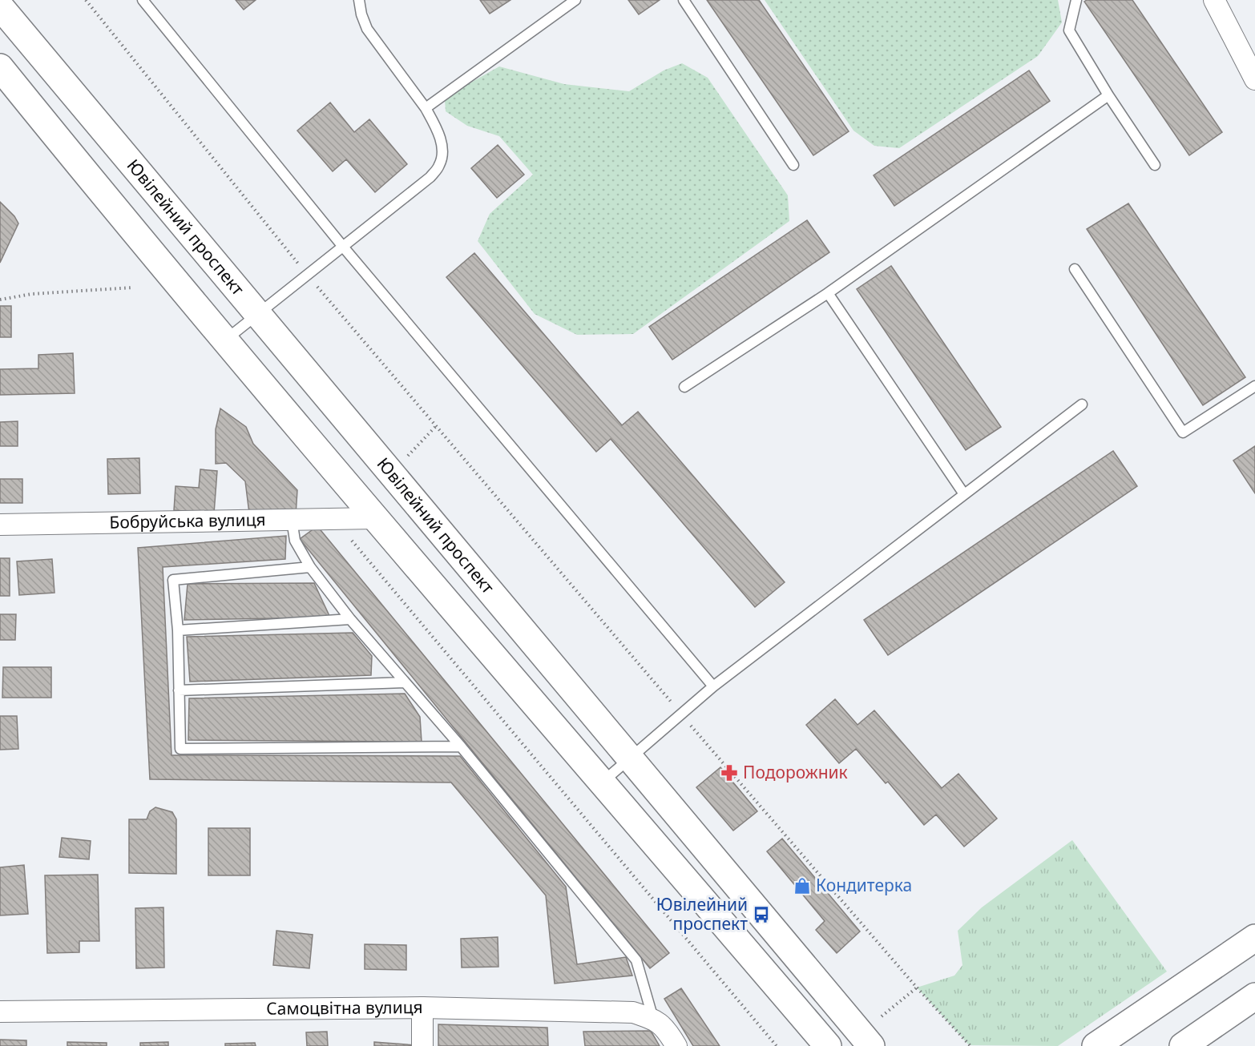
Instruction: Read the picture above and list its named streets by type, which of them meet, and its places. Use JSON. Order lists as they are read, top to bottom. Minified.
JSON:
{"streets":{"main road":["Ювілейний проспект"],"street":["Бобруйська вулиця","Самоцвітна вулиця"]},"places":{"pharmacy":["Подорожник"],"shop":["Кондитерка"],"bus stop":["Ювілейний проспект"]}}
